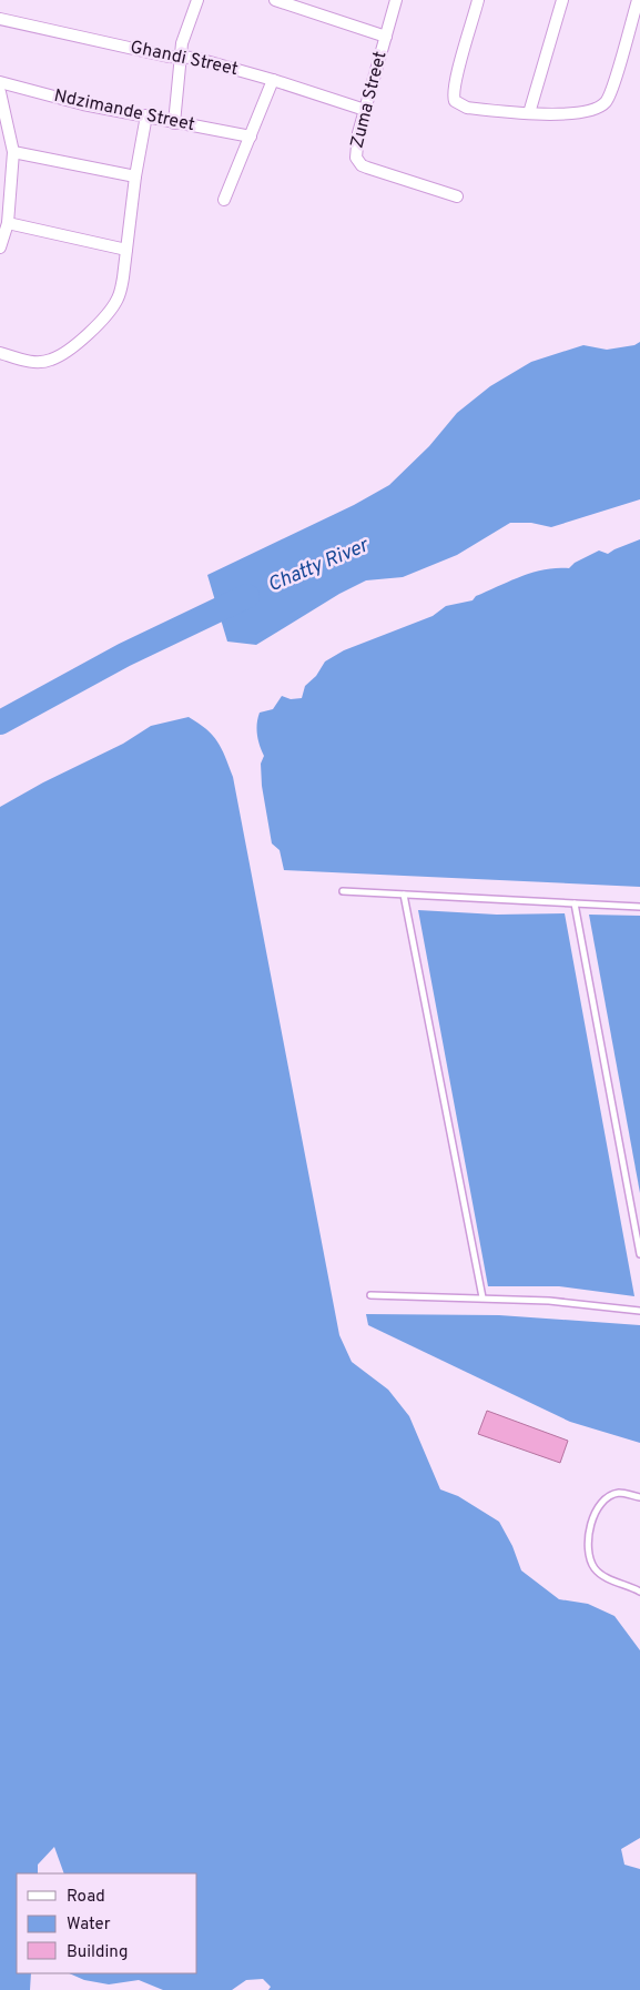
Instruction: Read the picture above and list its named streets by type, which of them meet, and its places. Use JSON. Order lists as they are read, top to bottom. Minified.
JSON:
{"streets":{"street":["Ghandi Street","Zuma Street","Ndzimande Street"]},"crossings":[["Ghandi Street","Zuma Street"]],"water":["Chatty River"],"legend":["Road","Water","Building"]}
